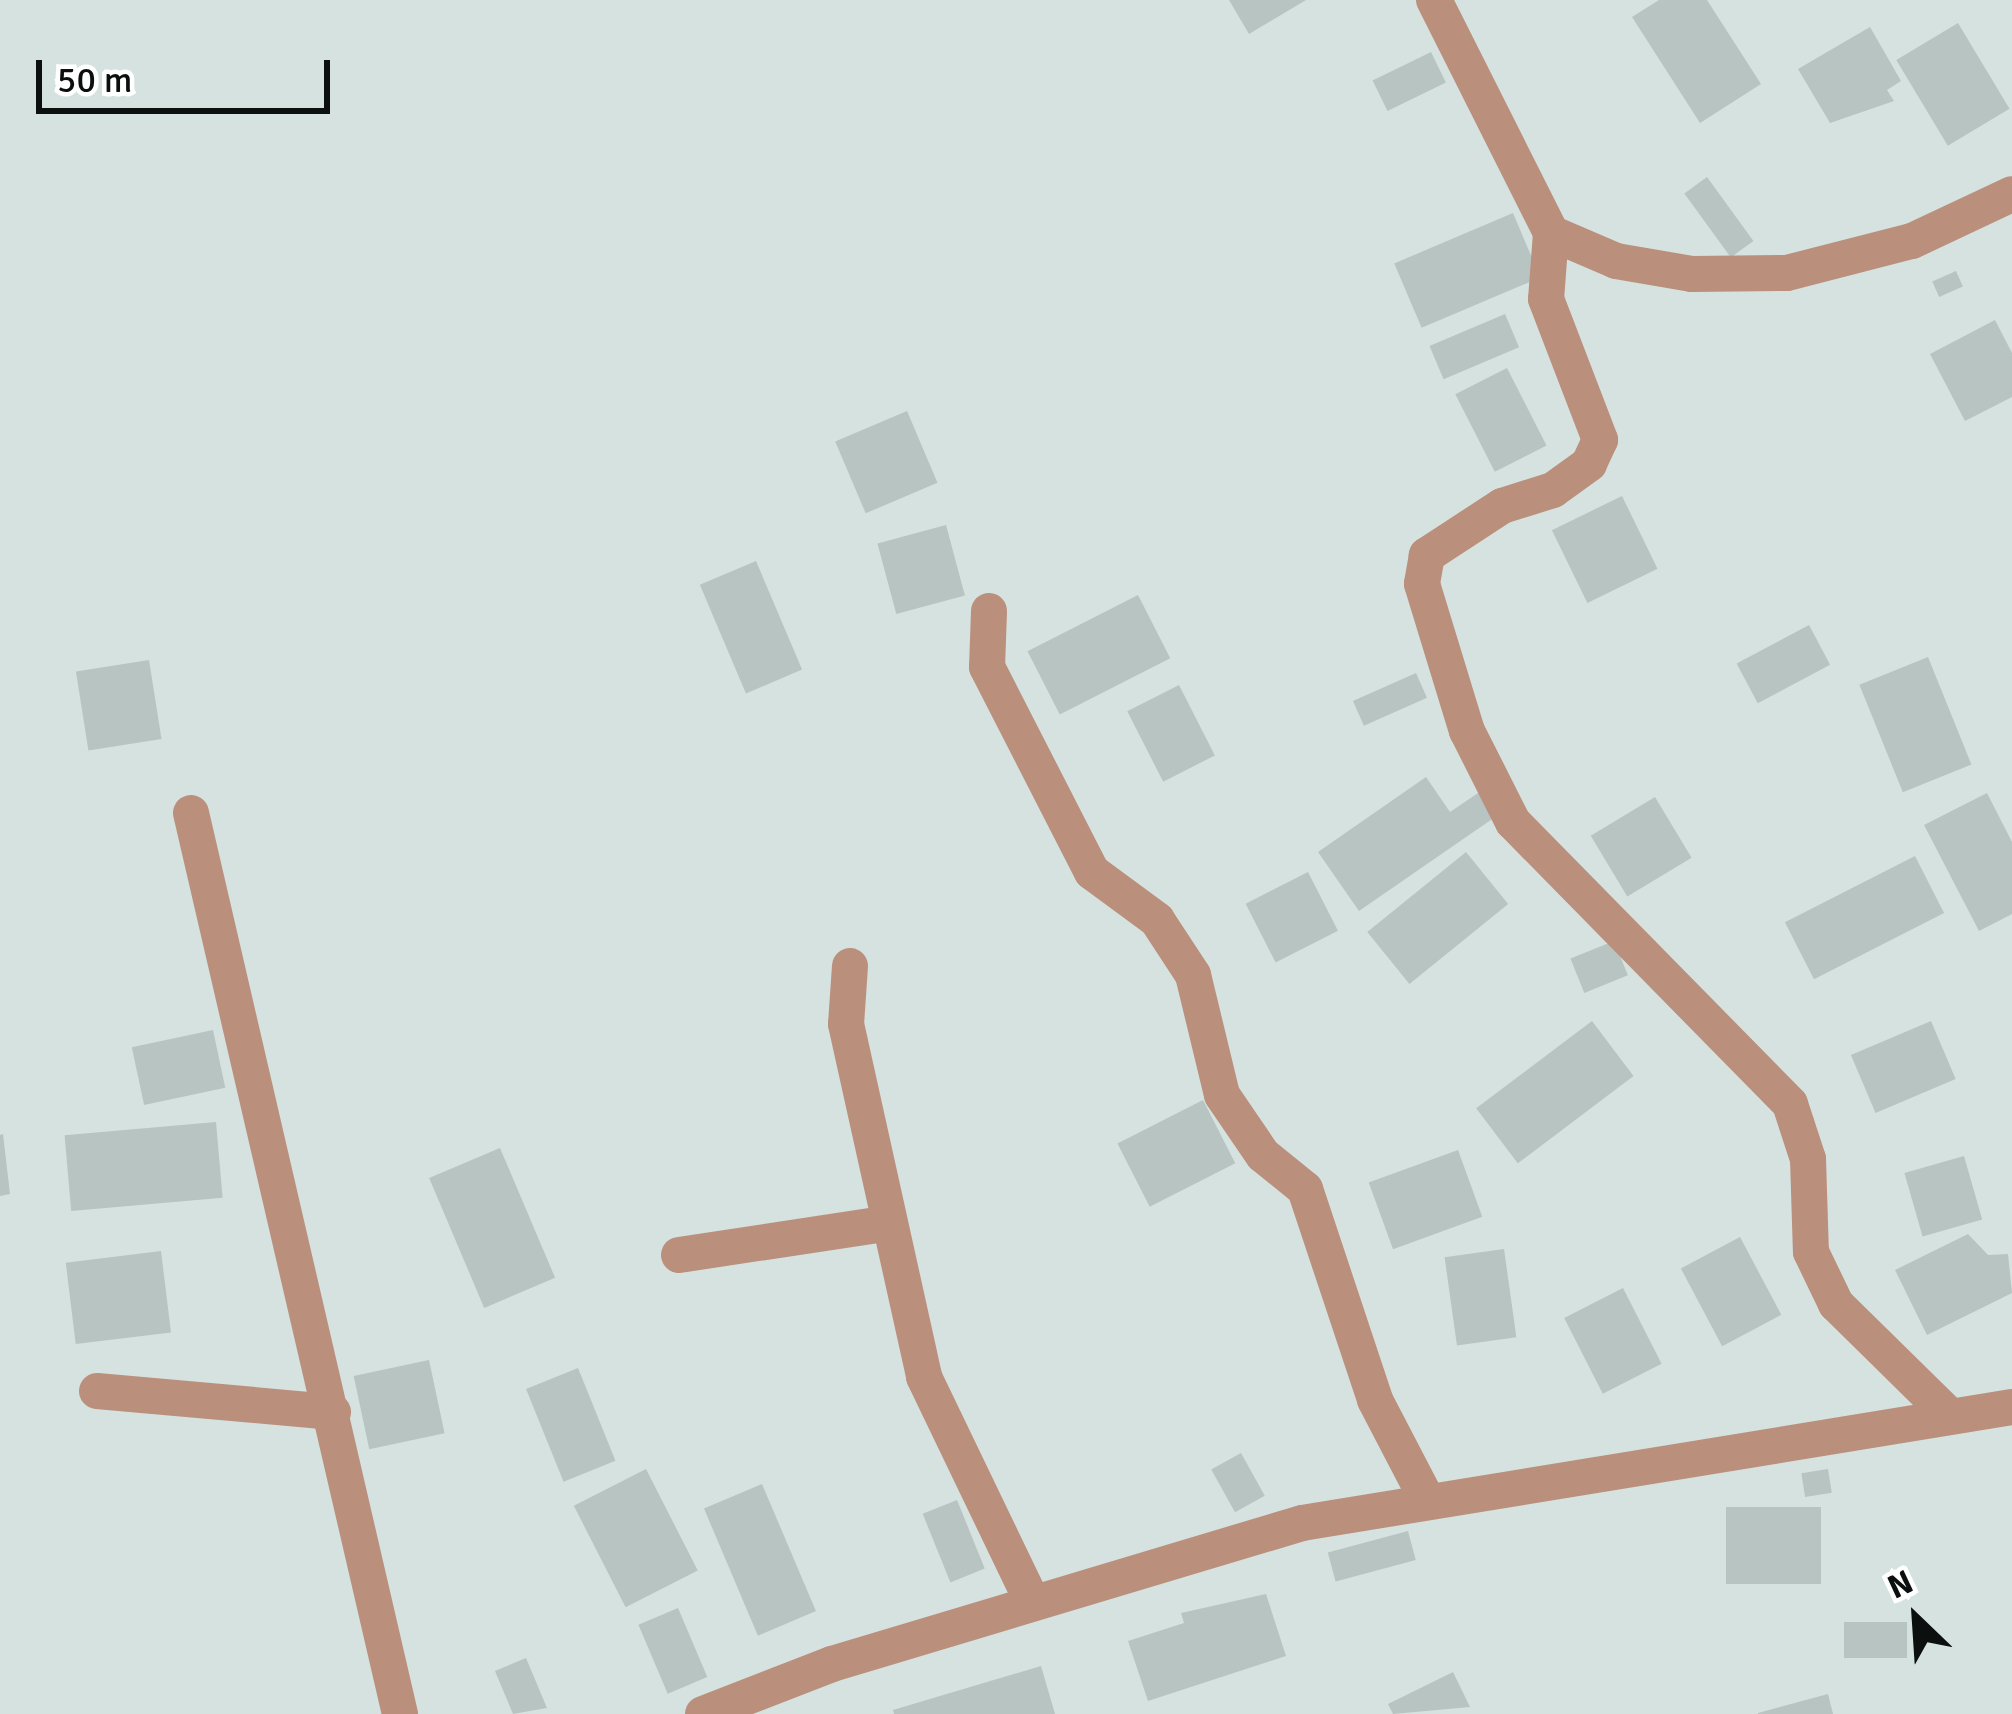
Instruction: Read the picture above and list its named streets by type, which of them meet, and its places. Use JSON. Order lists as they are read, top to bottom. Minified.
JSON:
{"scale_bar":"50 m","north":"top left"}
